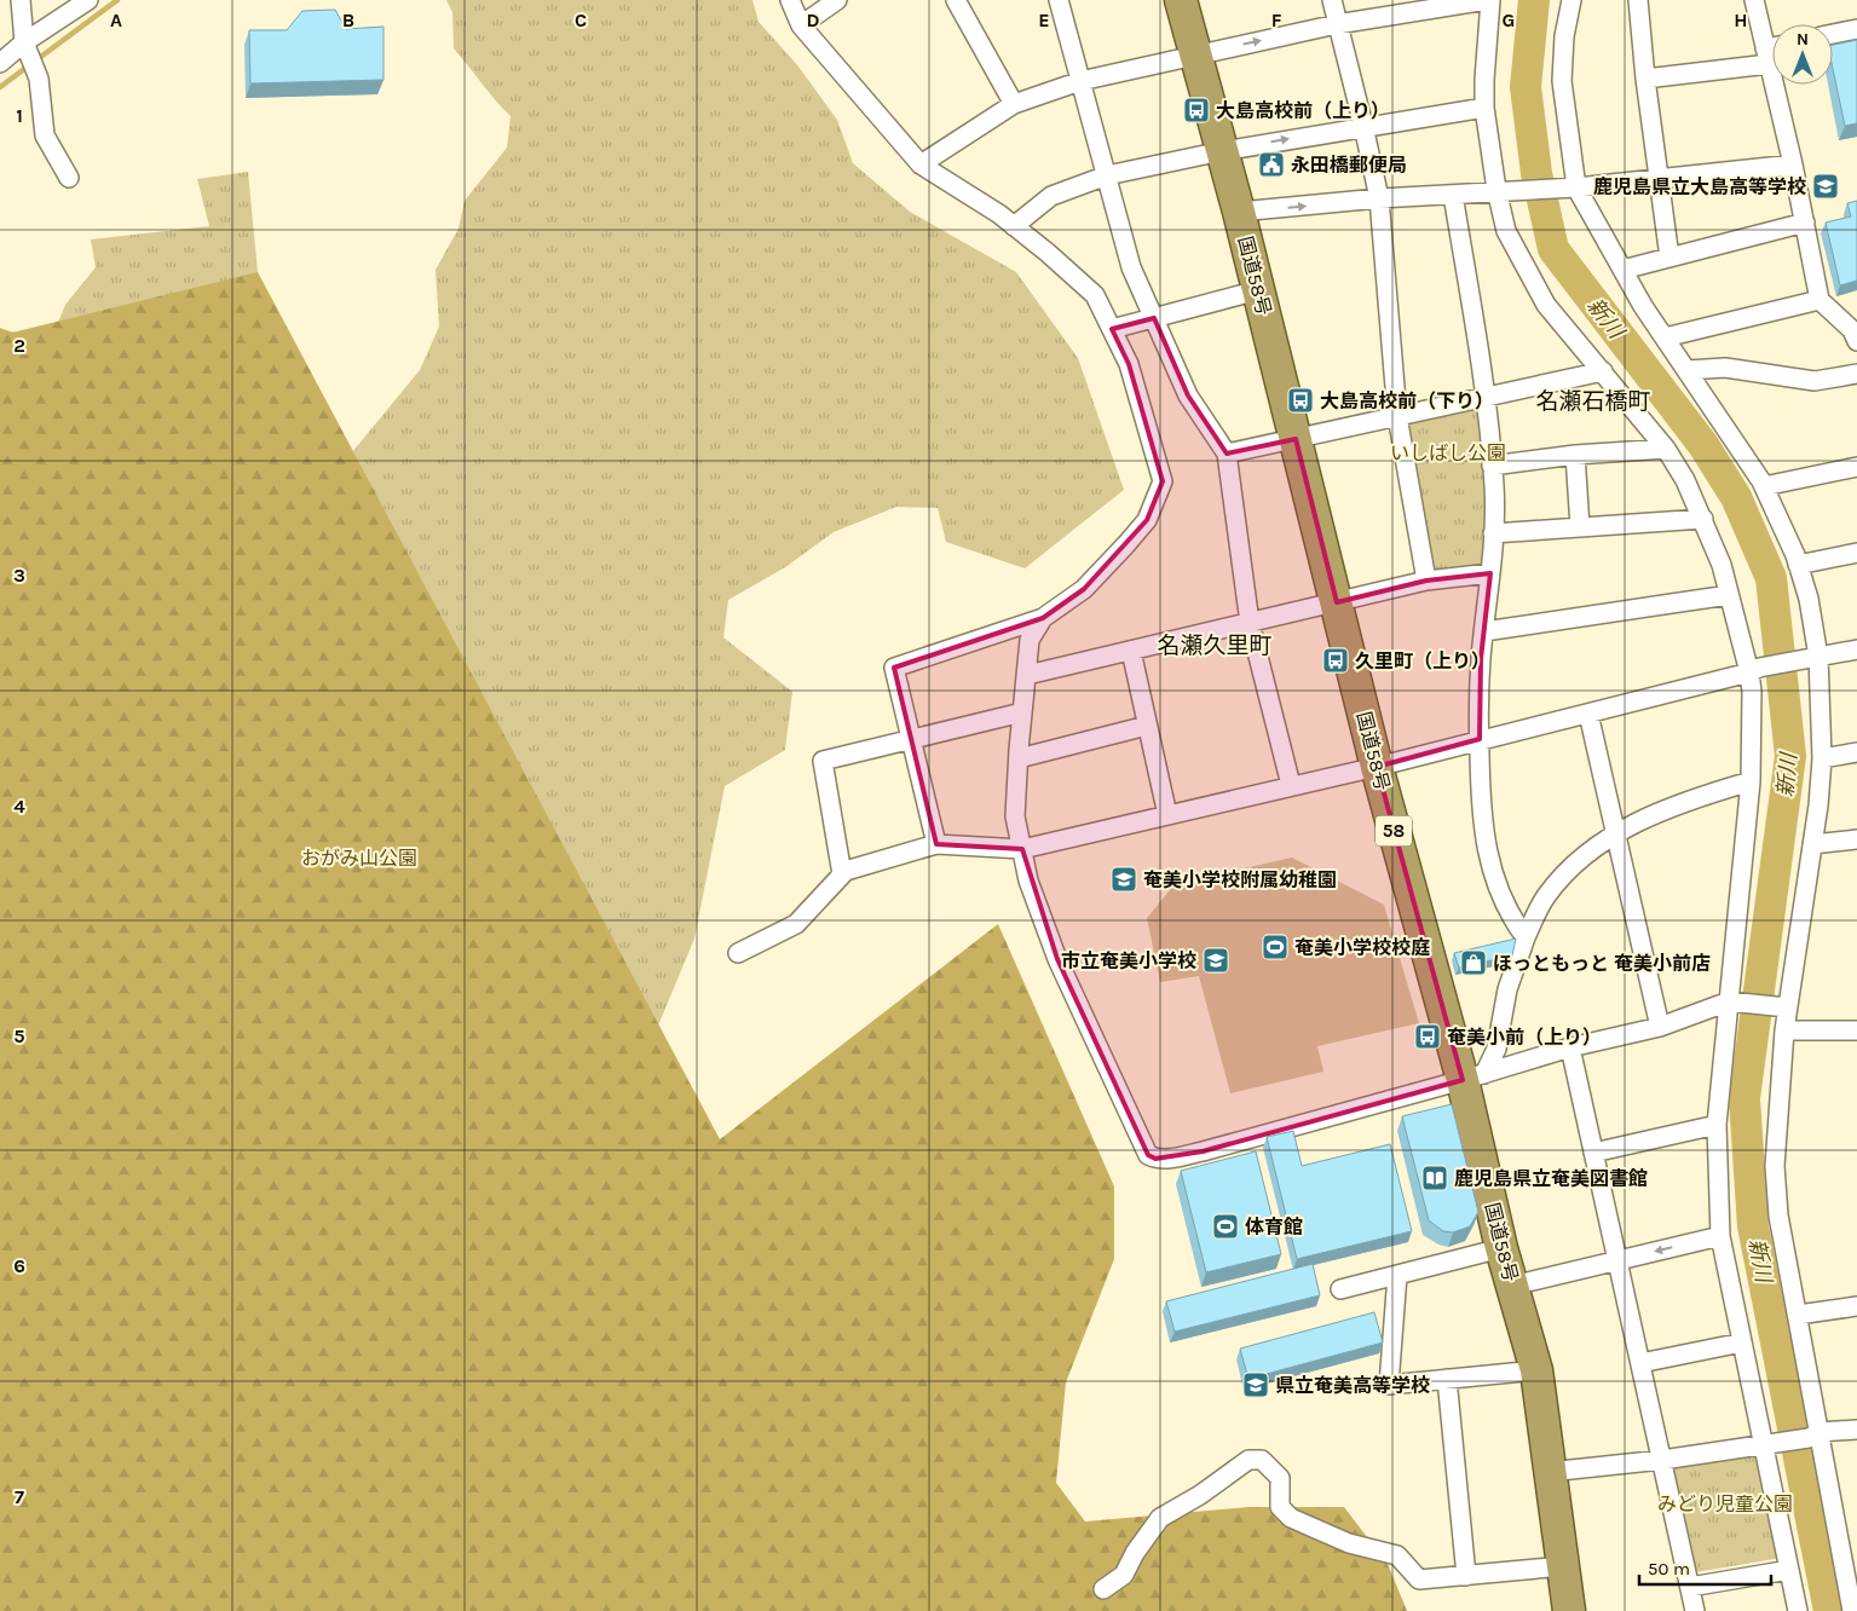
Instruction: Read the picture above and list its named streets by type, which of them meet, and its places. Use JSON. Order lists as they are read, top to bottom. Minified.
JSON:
{"streets":{"highway":["国道58号","58"]},"districts":["名瀬石橋町","名瀬久里町"],"water":["新川"],"parks":["いしばし公園","おがみ山公園","みどり児童公園"],"places":{"bus stop":["大島高校前（上り）","大島高校前（下り）","久里町（上り）","奄美小前（上り）"],"public building":["永田橋郵便局"],"school or university":["鹿児島県立大島高等学校","奄美小学校附属幼稚園","市立奄美小学校","県立奄美高等学校"],"sports":["奄美小学校校庭","体育館"],"shop":["ほっともっと 奄美小前店"],"library":["鹿児島県立奄美図書館"]},"scale_bar":"50 m","north":"top","grid":{"columns":["A","B","C","D","E","F","G","H"],"rows":["1","2","3","4","5","6","7"]}}
